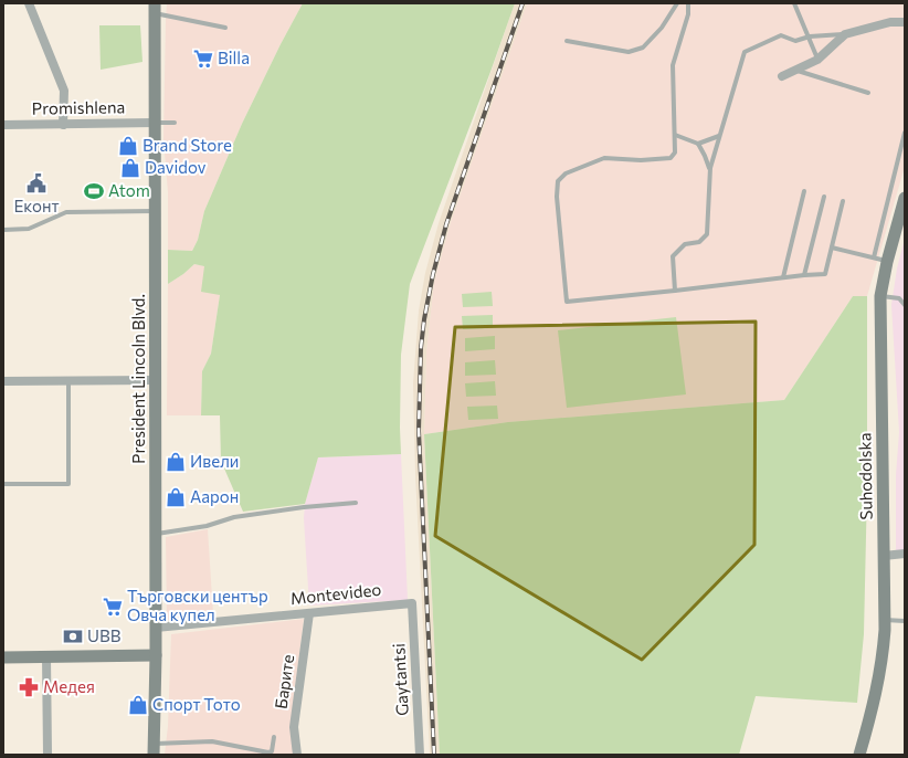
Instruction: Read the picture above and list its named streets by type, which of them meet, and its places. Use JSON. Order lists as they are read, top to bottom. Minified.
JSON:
{"streets":{"street":["Promishlena","President Lincoln Blvd.","Suhodolska","Montevideo","Gaytantsi","Барите"]},"crossings":[["Promishlena","President Lincoln Blvd."],["President Lincoln Blvd.","Montevideo"],["Montevideo","Gaytantsi"],["Montevideo","Барите"]],"places":{"supermarket":["Billa","Търговски център Овча купел"],"shop":["Brand Store","Davidov","Ивели","Аарон","Спорт Тото"],"public building":["Еконт"],"sports":["Atom"],"bank":["UBB"],"pharmacy":["Медея"]}}
